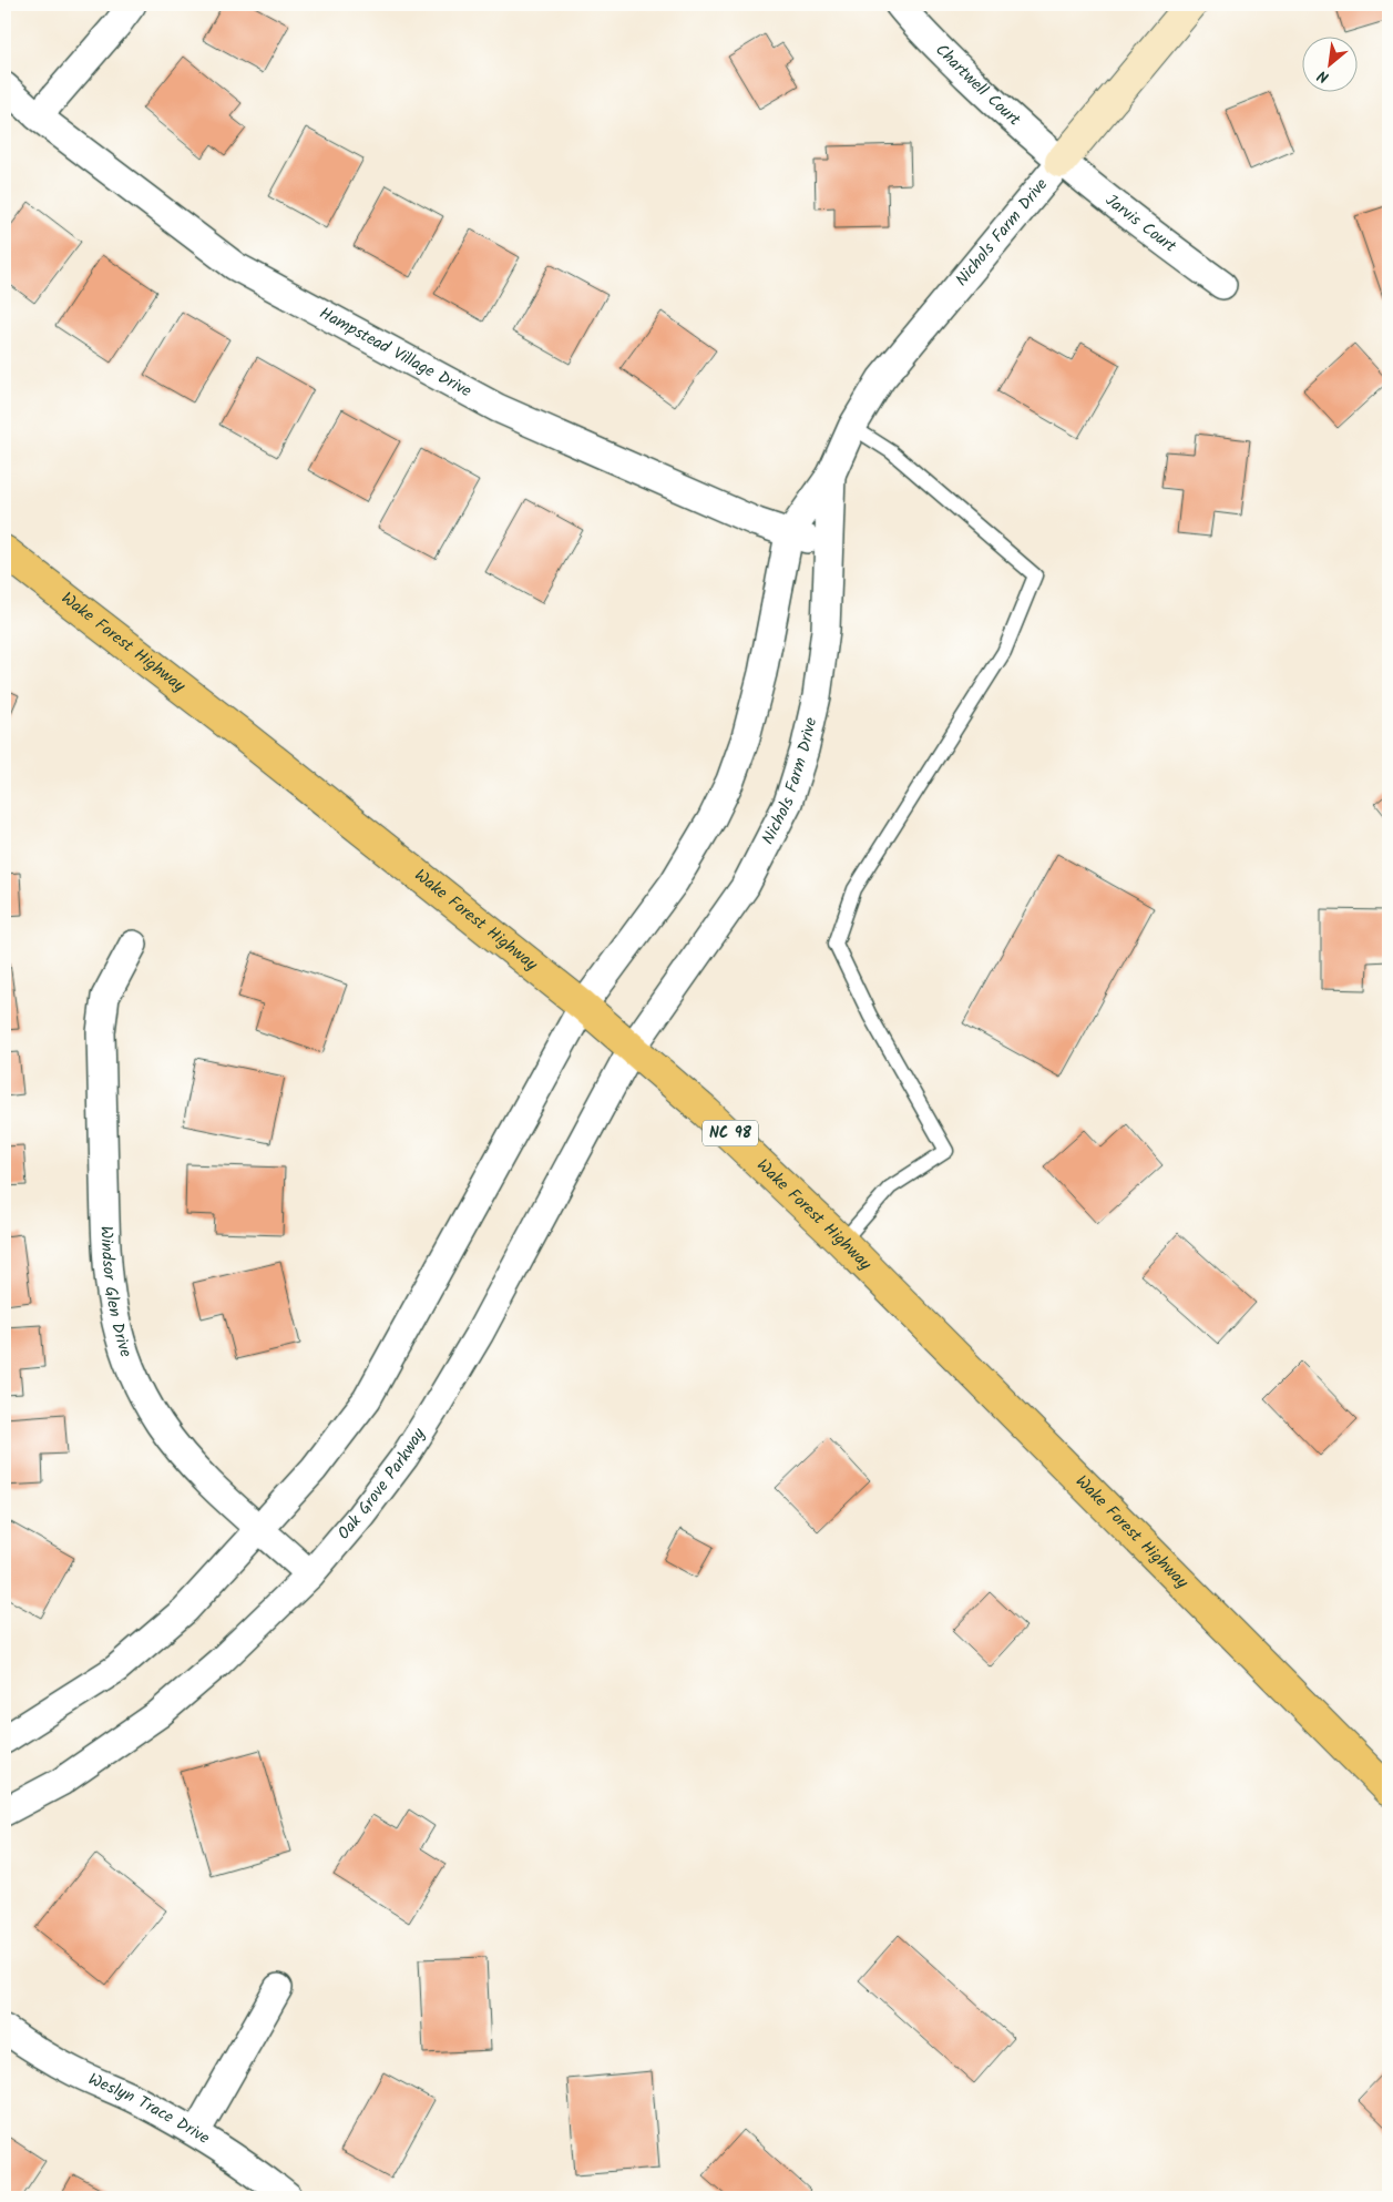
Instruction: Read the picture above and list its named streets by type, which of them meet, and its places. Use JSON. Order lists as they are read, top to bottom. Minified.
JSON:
{"streets":{"highway":["Wake Forest Highway","NC 98"],"street":["Chartwell Court","Jarvis Court","Nichols Farm Drive","Hampstead Village Drive","Windsor Glen Drive","Oak Grove Parkway","Weslyn Trace Drive"]},"crossings":[["Chartwell Court","Jarvis Court"],["Chartwell Court","Nichols Farm Drive"],["Jarvis Court","Nichols Farm Drive"],["Nichols Farm Drive","Hampstead Village Drive"],["Nichols Farm Drive","Wake Forest Highway"],["Nichols Farm Drive","Oak Grove Parkway"],["Wake Forest Highway","Oak Grove Parkway"],["Windsor Glen Drive","Oak Grove Parkway"]],"north":"bottom left"}
